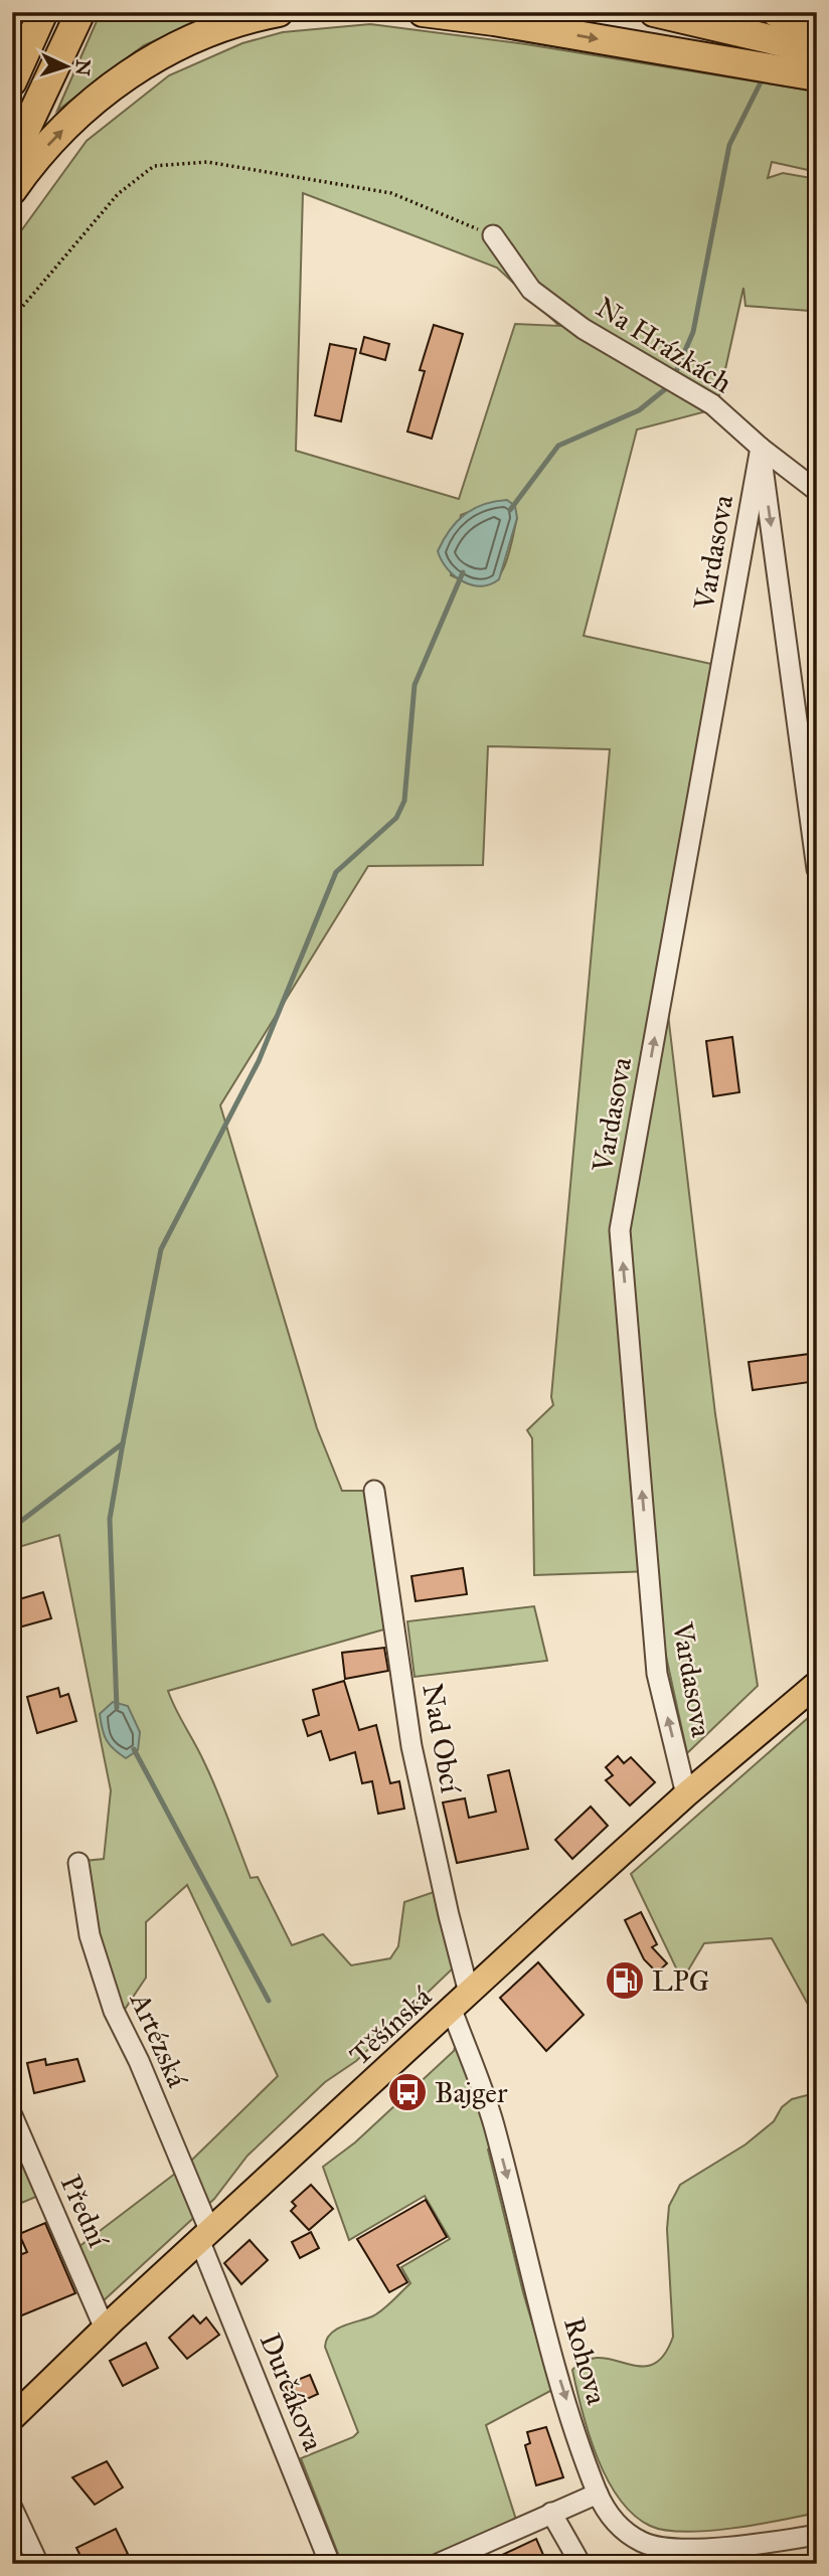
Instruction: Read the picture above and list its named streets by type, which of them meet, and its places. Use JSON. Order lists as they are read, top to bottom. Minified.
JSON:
{"streets":{"main road":["Těšínská"],"street":["Na Hrázkách","Vardasova","Nad Obcí","Artézská","Přední","Rohova","Durčákova"]},"crossings":[["Na Hrázkách","Vardasova"],["Vardasova","Těšínská"],["Nad Obcí","Těšínská"],["Nad Obcí","Rohova"],["Těšínská","Artézská"],["Těšínská","Přední"],["Těšínská","Rohova"],["Těšínská","Durčákova"],["Artézská","Durčákova"]],"one_way":["Rohova"],"places":{"fuel station":["LPG"],"bus stop":["Bajger"]},"north":"right"}
